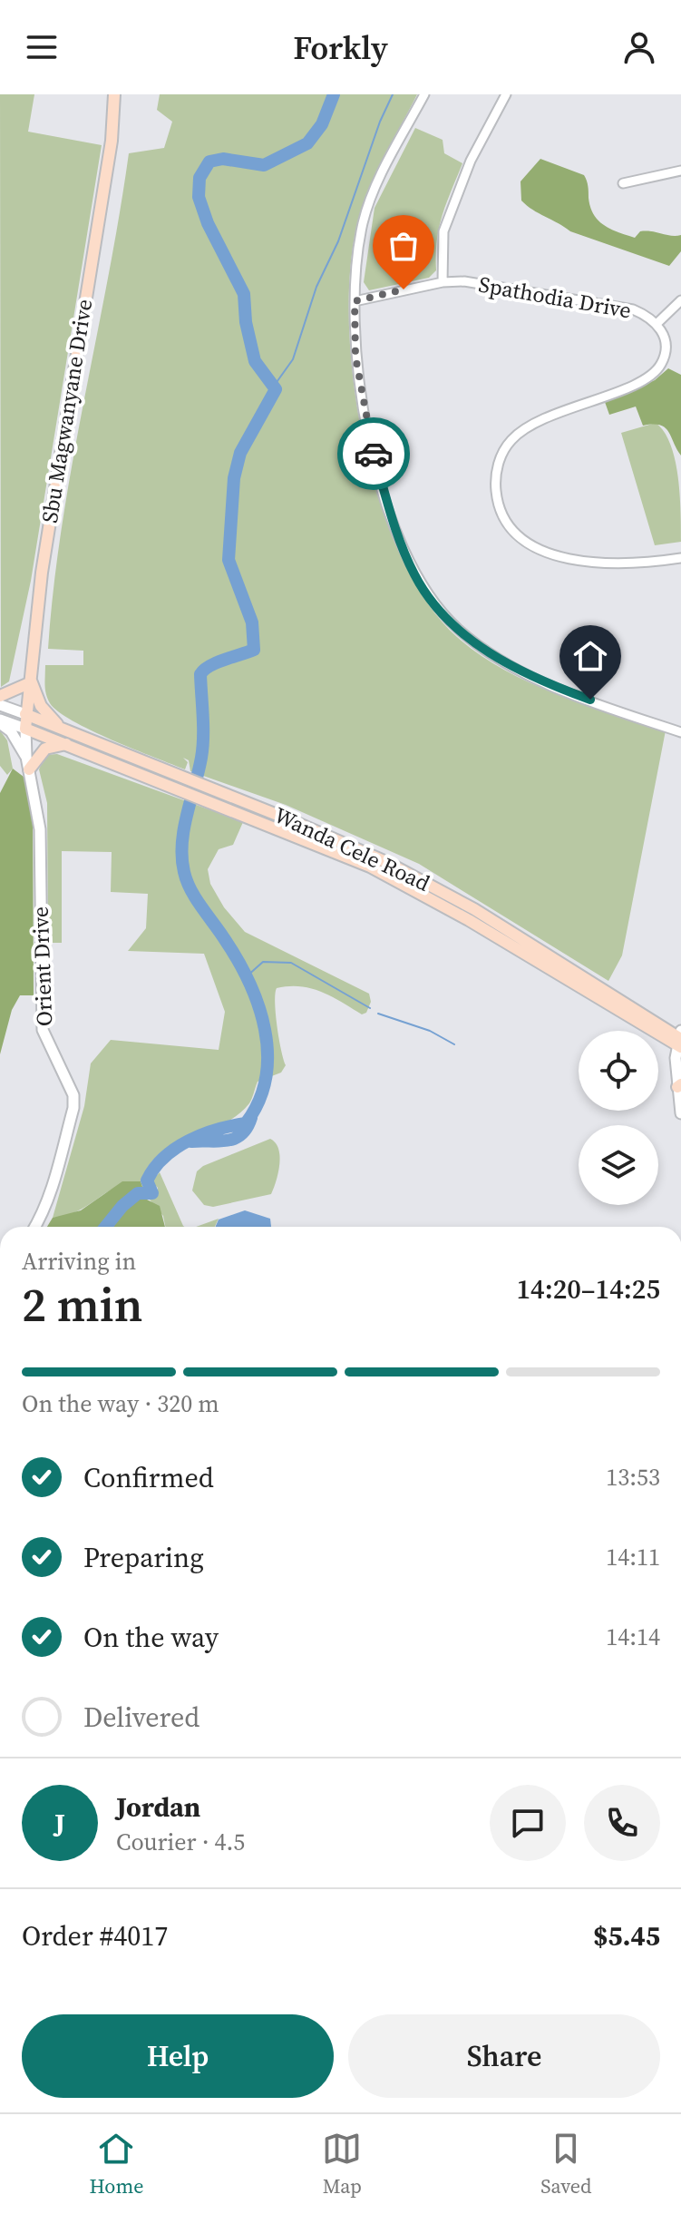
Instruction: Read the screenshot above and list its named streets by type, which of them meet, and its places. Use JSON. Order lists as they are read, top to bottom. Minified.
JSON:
{"streets":{"main road":["Sbu Magwanyane Drive","Wanda Cele Road"],"street":["Spathodia Drive","Orient Drive"]},"crossings":[["Sbu Magwanyane Drive","Wanda Cele Road"],["Sbu Magwanyane Drive","Orient Drive"],["Wanda Cele Road","Orient Drive"]],"page":{"header":"Forkly","heading":["2 min","Arriving in","14:20–14:25"],"panel":["Jordan","Courier · 4.5","Order #4017","$5.45"],"bar":"On the way · 320 m","list":[["Confirmed","13:53"],["Preparing","14:11"],["On the way","14:14"],"Delivered"],"round":"J","buttons":["Help","Share"],"tabs":["Home","Map","Saved"]}}
